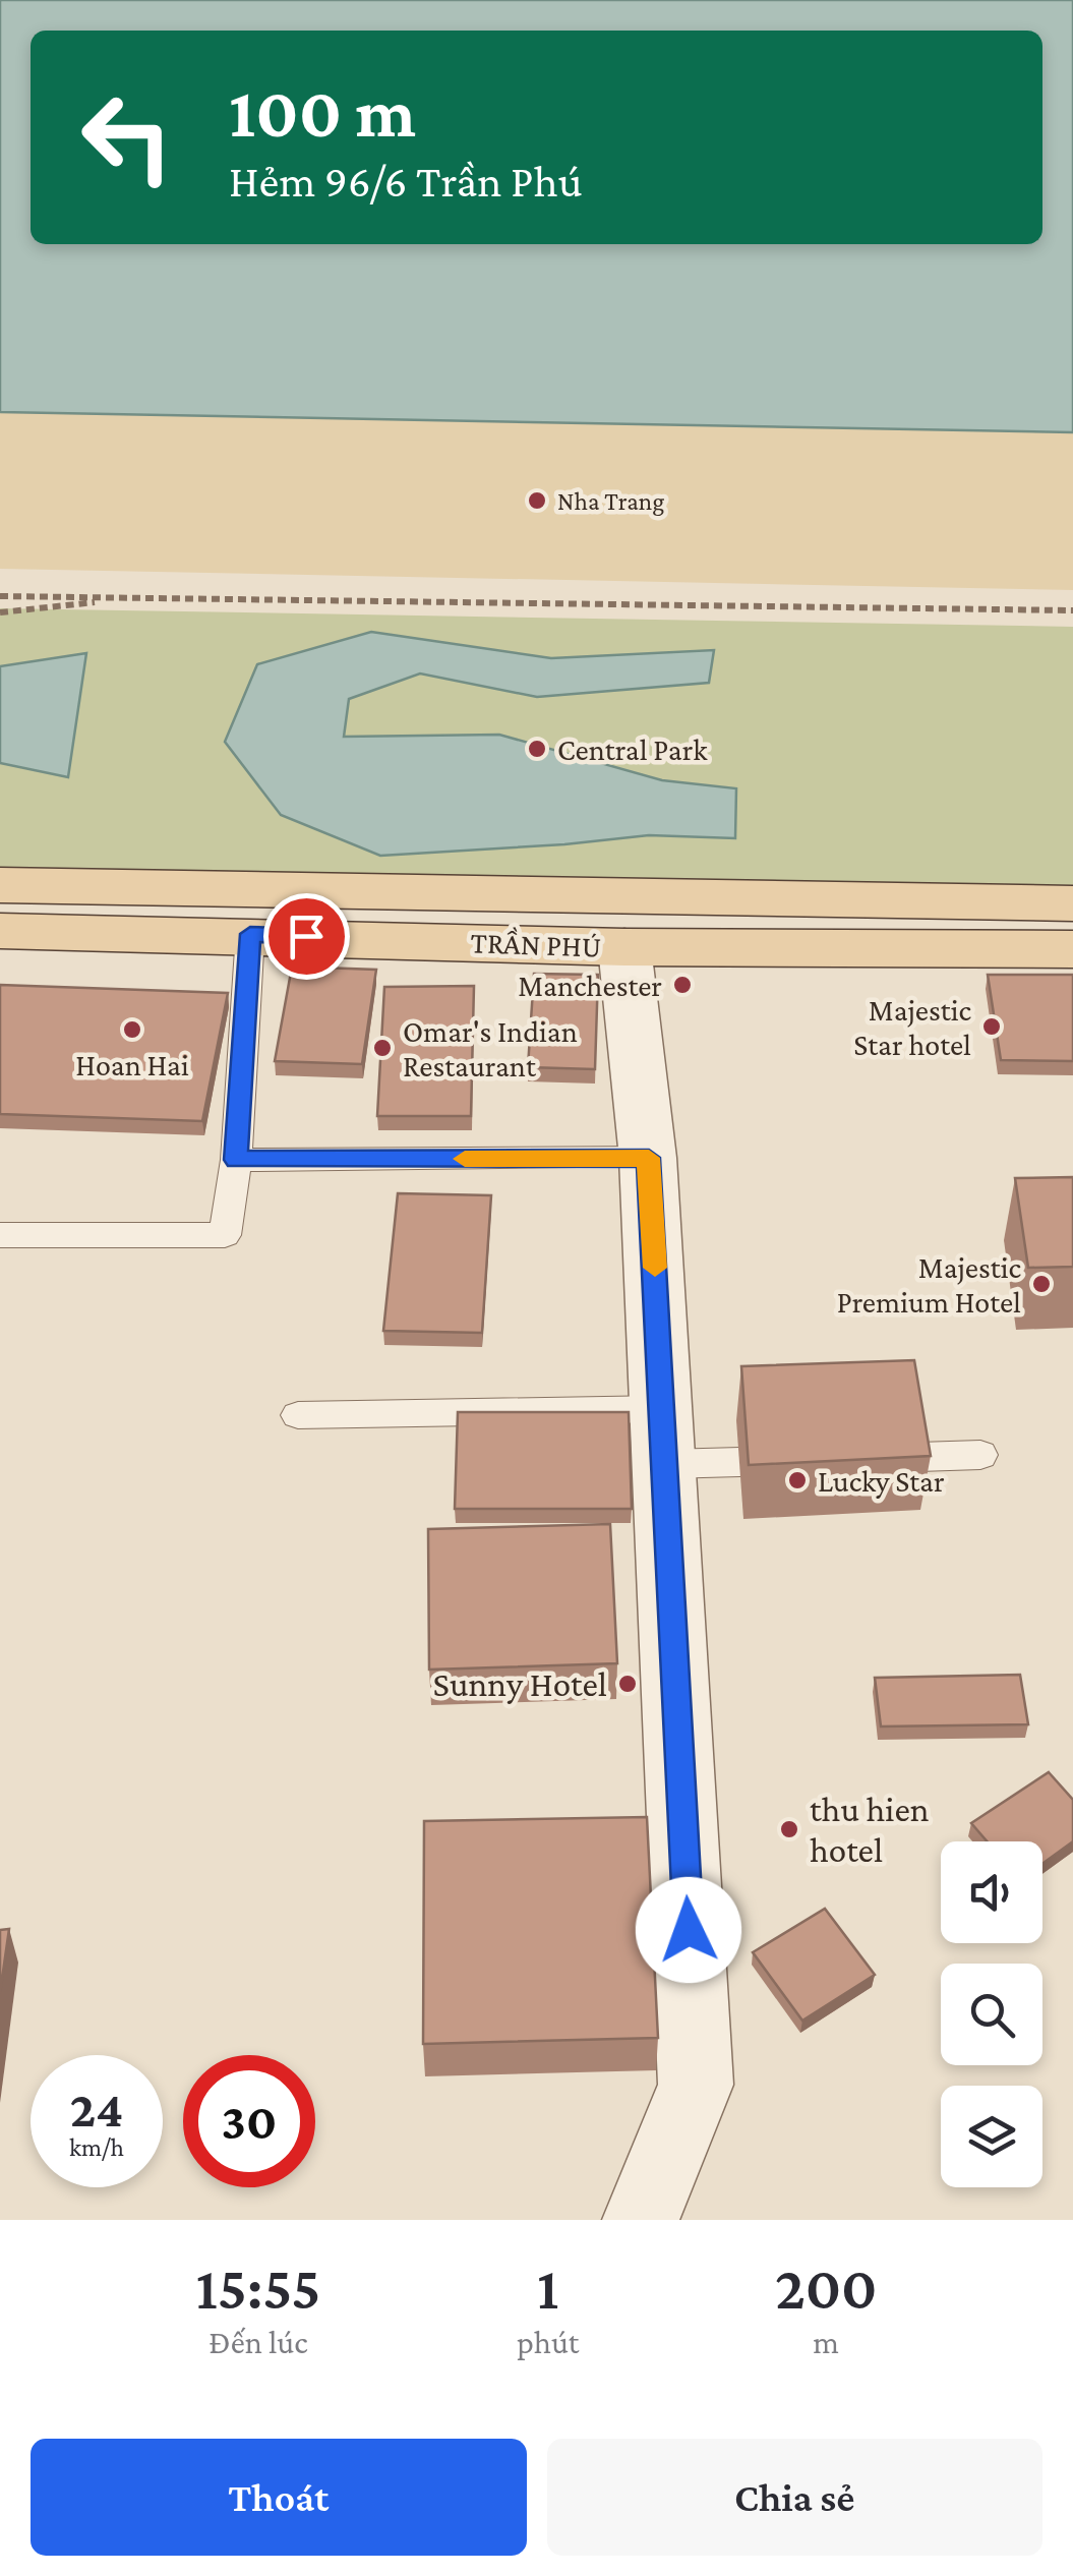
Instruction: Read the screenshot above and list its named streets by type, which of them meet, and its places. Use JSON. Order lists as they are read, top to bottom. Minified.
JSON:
{"streets":{"main road":["TRẦN PHÚ"]},"places":["Nha Trang","Central Park","Manchester","Majestic Star hotel","Hoan Hai","Omar's Indian Restaurant","Majestic Premium Hotel","Lucky Star","Sunny Hotel","thu hien hotel"],"page":{"turn":["100 m","Hẻm 96/6 Trần Phú"],"speed":"24 km/h","limit":"30","eta":["15:55","Đến lúc","1","phút","200","m"],"buttons":["Thoát","Chia sẻ"]}}
